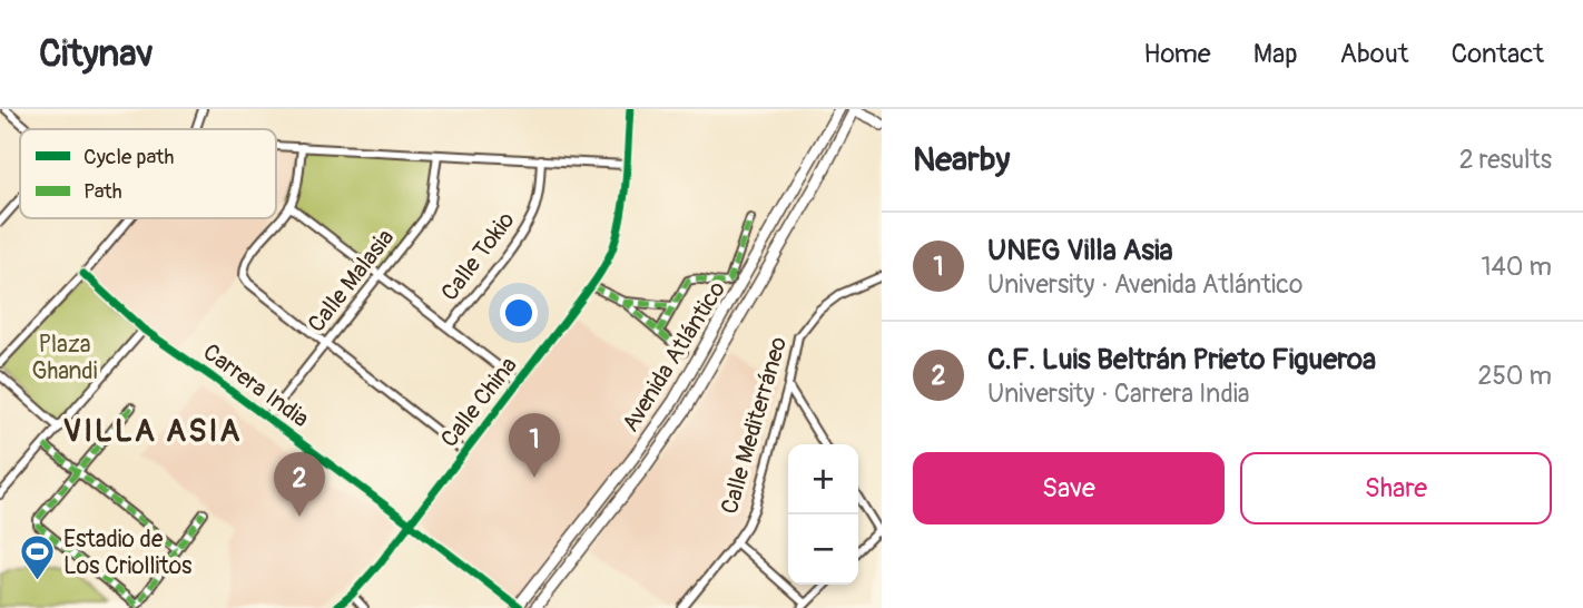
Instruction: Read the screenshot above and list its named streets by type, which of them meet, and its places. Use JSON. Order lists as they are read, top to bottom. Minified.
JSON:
{"streets":{"main road":["Avenida Atlántico"],"street":["Calle Tokio","Calle Malasia","Carrera India","Calle China","Calle Mediterráneo"]},"crossings":[["Calle Malasia","Carrera India"],["Avenida Atlántico","Carrera India"],["Carrera India","Calle China"]],"districts":["VILLA ASIA"],"parks":["Plaza Ghandi"],"places":{"sports":["Estadio de Los Criollitos"]},"legend":["Cycle path","Path"],"page":{"header":"Citynav","nav":["Home","Map","About","Contact"],"heading":["Nearby","2 results"],"list":[{"mark":"1","name":"UNEG Villa Asia","note":"University · Avenida Atlántico","value":"140 m"},{"mark":"2","name":"C.F. Luis Beltrán Prieto Figueroa","note":"University · Carrera India","value":"250 m"}],"pins":["1","2"],"buttons":["Save","Share"],"map_buttons":["+","−"]}}
